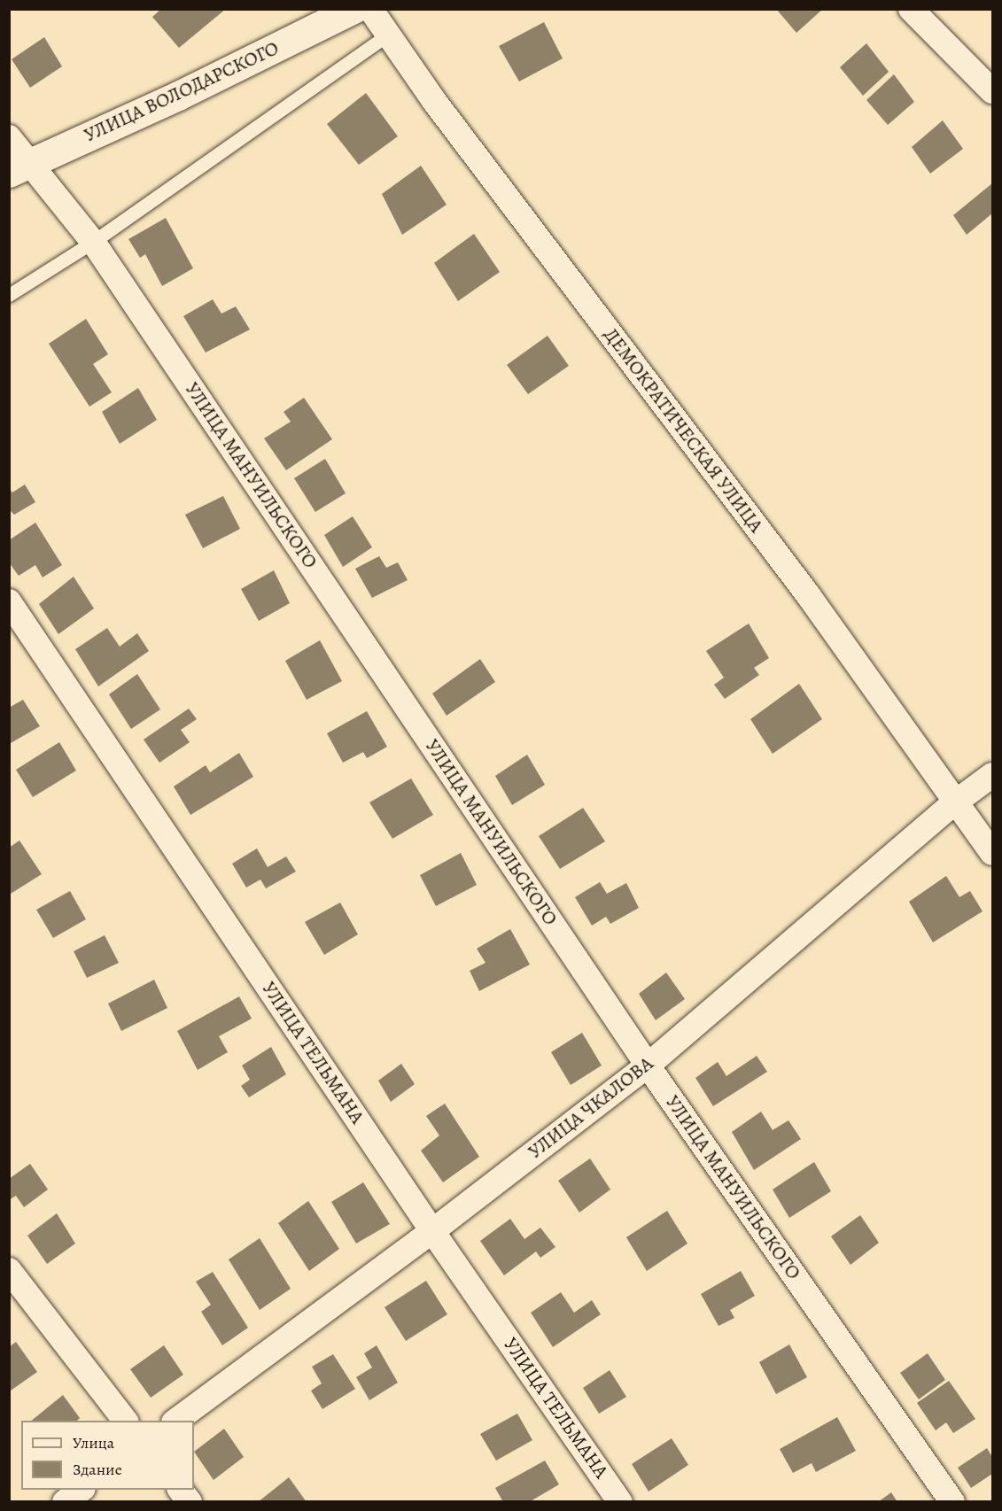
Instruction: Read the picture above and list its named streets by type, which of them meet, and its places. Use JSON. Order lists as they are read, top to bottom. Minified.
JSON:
{"streets":{"street":["УЛИЦА ВОЛОДАРСКОГО","ДЕМОКРАТИЧЕСКАЯ УЛИЦА","УЛИЦА МАНУИЛЬСКОГО","УЛИЦА ТЕЛЬМАНА","УЛИЦА ЧКАЛОВА"]},"crossings":[["УЛИЦА ВОЛОДАРСКОГО","УЛИЦА МАНУИЛЬСКОГО"],["ДЕМОКРАТИЧЕСКАЯ УЛИЦА","УЛИЦА ЧКАЛОВА"],["УЛИЦА МАНУИЛЬСКОГО","УЛИЦА ЧКАЛОВА"],["УЛИЦА ТЕЛЬМАНА","УЛИЦА ЧКАЛОВА"]],"legend":["Улица","Здание"]}
